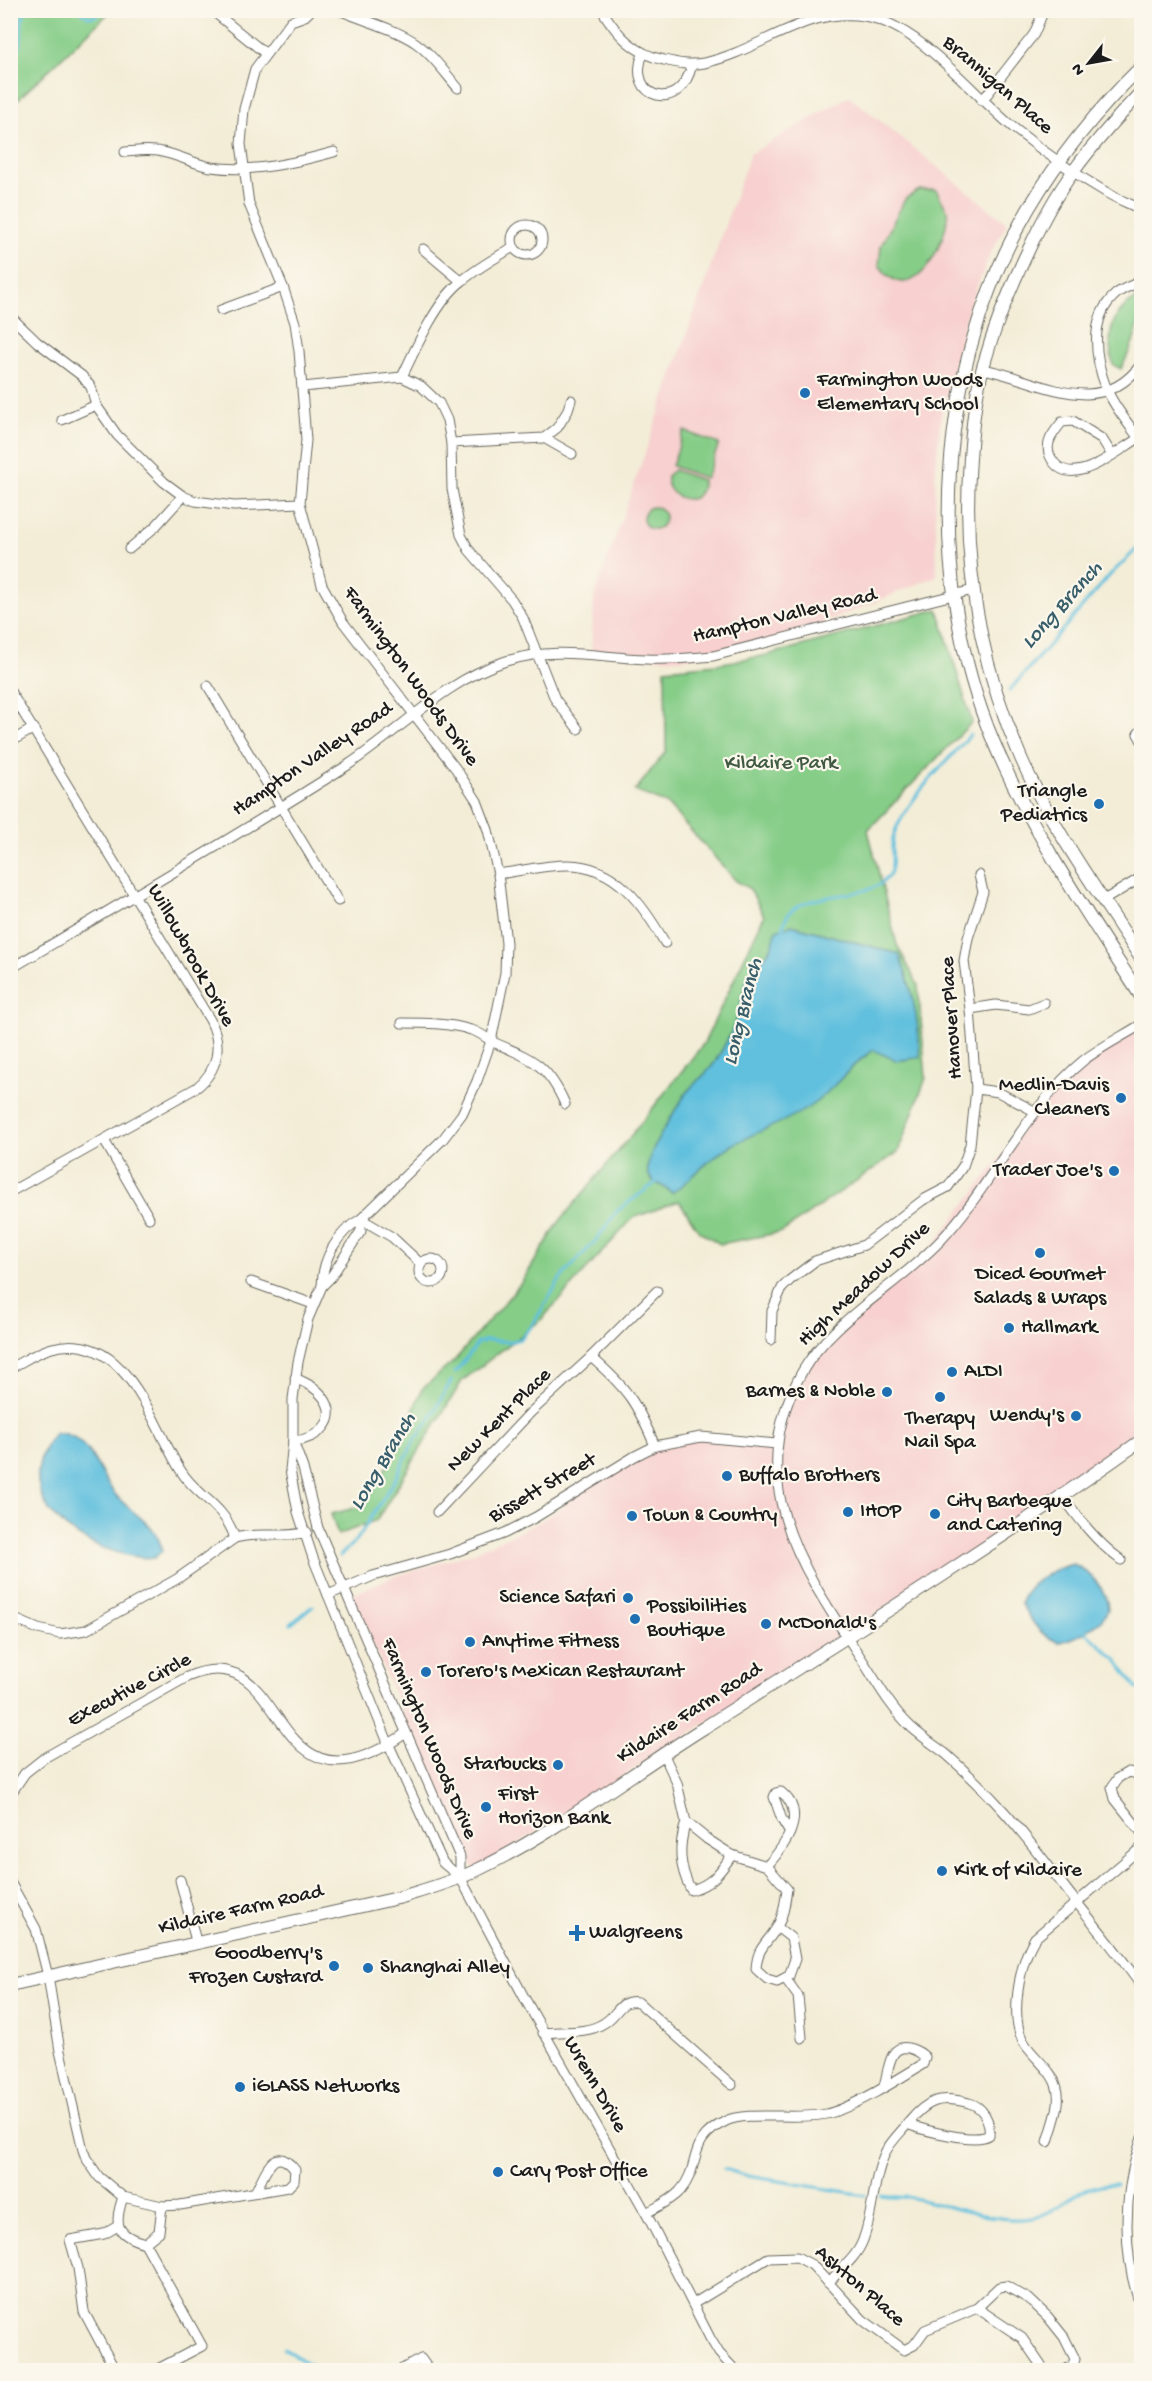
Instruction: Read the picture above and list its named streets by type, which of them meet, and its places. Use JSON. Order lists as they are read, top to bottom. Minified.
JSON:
{"streets":{"main road":["Kildaire Farm Road"],"street":["Brannigan Place","Hampton Valley Road","Farmington Woods Drive","Willowbrook Drive","Hanover Place","High Meadow Drive","New Kent Place","Bissett Street","Executive Circle","Wrenn Drive","Ashton Place"]},"crossings":[["Hampton Valley Road","Farmington Woods Drive"],["Hampton Valley Road","Willowbrook Drive"],["Farmington Woods Drive","Bissett Street"],["Farmington Woods Drive","Executive Circle"],["Farmington Woods Drive","Kildaire Farm Road"],["Farmington Woods Drive","Wrenn Drive"],["Hanover Place","High Meadow Drive"],["High Meadow Drive","Bissett Street"],["High Meadow Drive","Kildaire Farm Road"],["Kildaire Farm Road","Wrenn Drive"],["Wrenn Drive","Ashton Place"]],"water":["Long Branch"],"parks":["Kildaire Park"],"places":{"other":["Farmington Woods Elementary School","Triangle Pediatrics","Medlin-Davis Cleaners","Trader Joe's","Diced Gourmet Salads & Wraps","Hallmark","ALDI","Barnes & Noble","Therapy Nail Spa","Wendy's","Buffalo Brothers","IHOP","City Barbeque and Catering","Town & Country","Science Safari","Possibilities Boutique","McDonald's","Anytime Fitness","Torero's Mexican Restaurant","Starbucks","First Horizon Bank","Kirk of Kildaire","Goodberry's Frozen Custard","Shanghai Alley","iGLASS Networks","Cary Post Office"],"health":["Walgreens"]},"north":"bottom left"}
